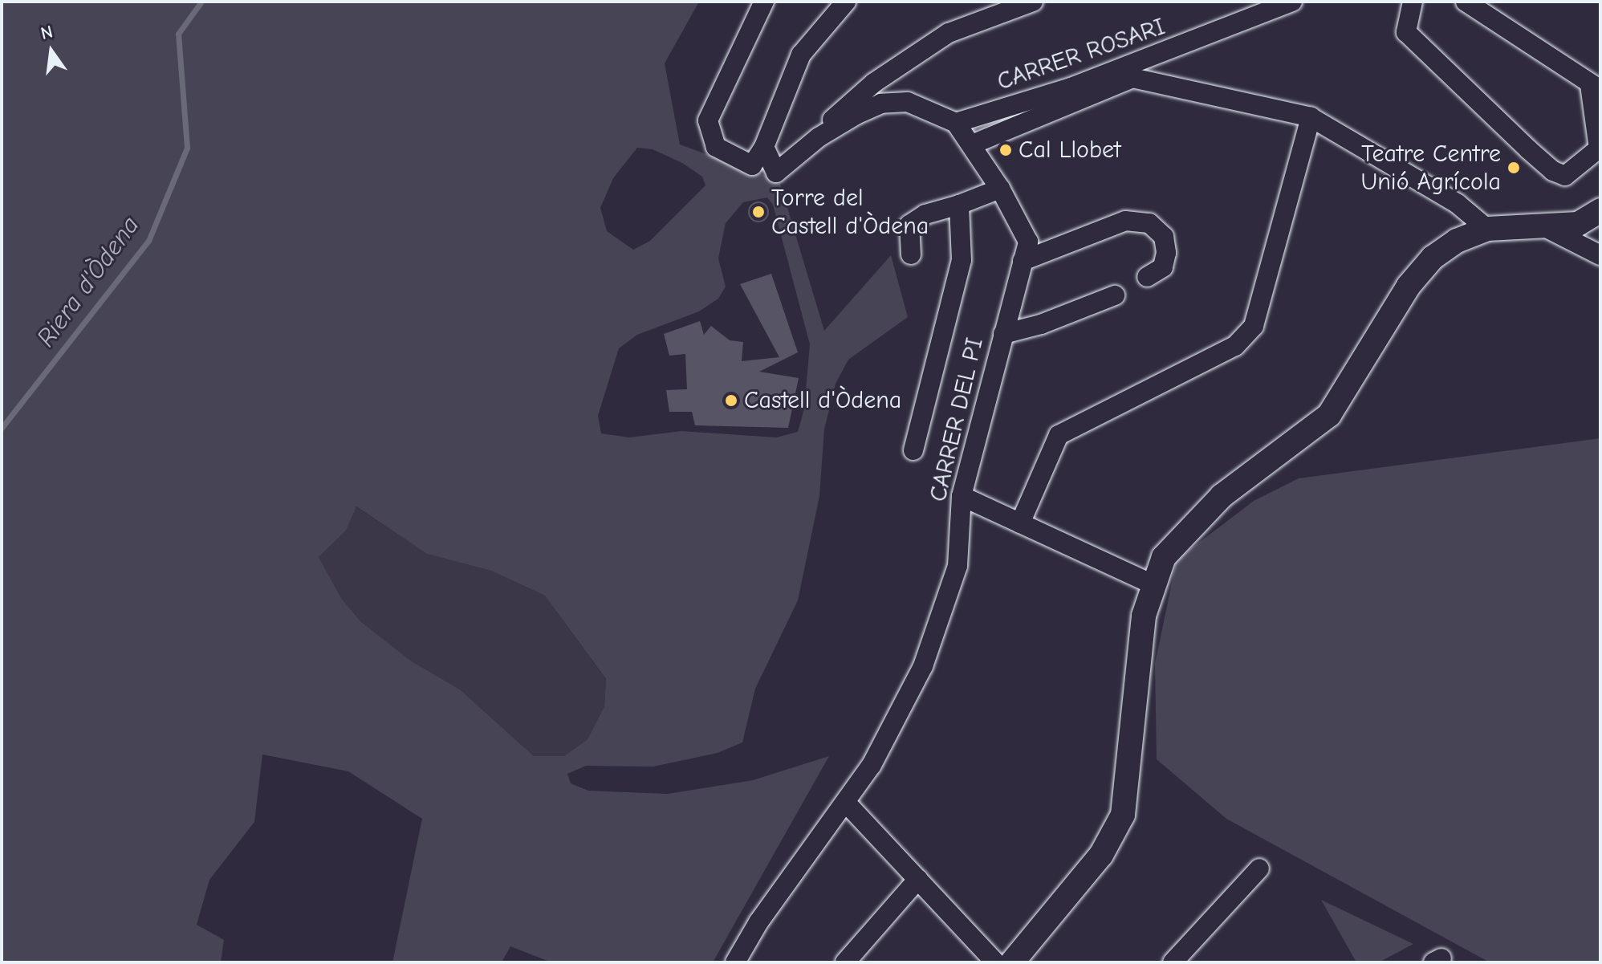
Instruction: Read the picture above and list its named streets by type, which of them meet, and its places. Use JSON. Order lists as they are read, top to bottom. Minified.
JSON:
{"streets":{"street":["CARRER ROSARI","CARRER DEL PI"]},"crossings":[["CARRER ROSARI","CARRER DEL PI"]],"water":["Riera d'Òdena"],"places":["Cal Llobet","Teatre Centre Unió Agrícola","Torre del Castell d'Òdena","Castell d'Òdena"],"north":"top"}
